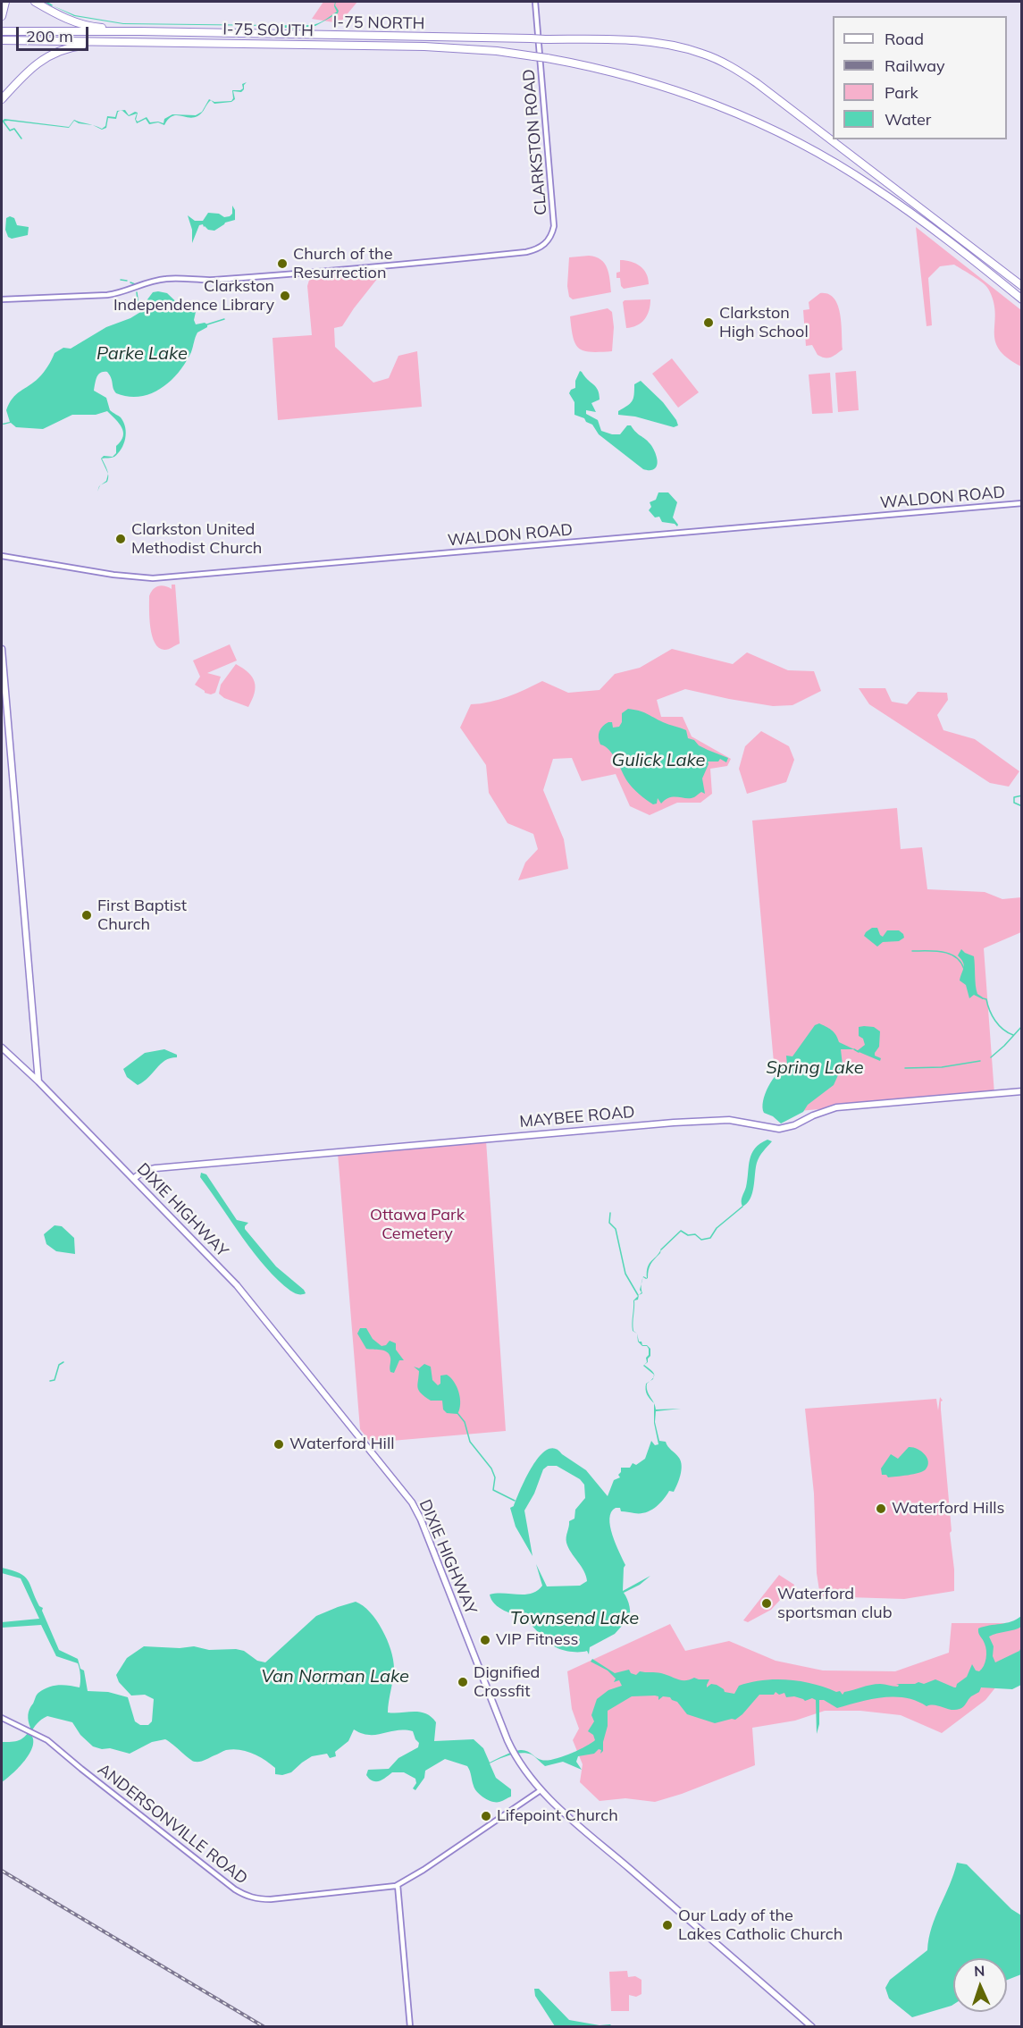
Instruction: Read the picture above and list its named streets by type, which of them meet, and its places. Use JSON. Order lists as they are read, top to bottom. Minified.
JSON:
{"streets":{"highway":["I-75 NORTH","I-75 SOUTH"],"main road":["MAYBEE ROAD","DIXIE HIGHWAY"],"street":["CLARKSTON ROAD","WALDON ROAD","ANDERSONVILLE ROAD"]},"crossings":[["MAYBEE ROAD","DIXIE HIGHWAY"],["DIXIE HIGHWAY","ANDERSONVILLE ROAD"]],"water":["Parke Lake","Gulick Lake","Spring Lake","Townsend Lake","Van Norman Lake"],"parks":["Ottawa Park Cemetery"],"places":["Church of the Resurrection","Clarkston Independence Library","Clarkston High School","Clarkston United Methodist Church","First Baptist Church","Waterford Hill","Waterford Hills","Waterford sportsman club","VIP Fitness","Dignified Crossfit","Lifepoint Church","Our Lady of the Lakes Catholic Church"],"legend":["Road","Railway","Park","Water"],"scale_bar":"200 m","north":"top"}
